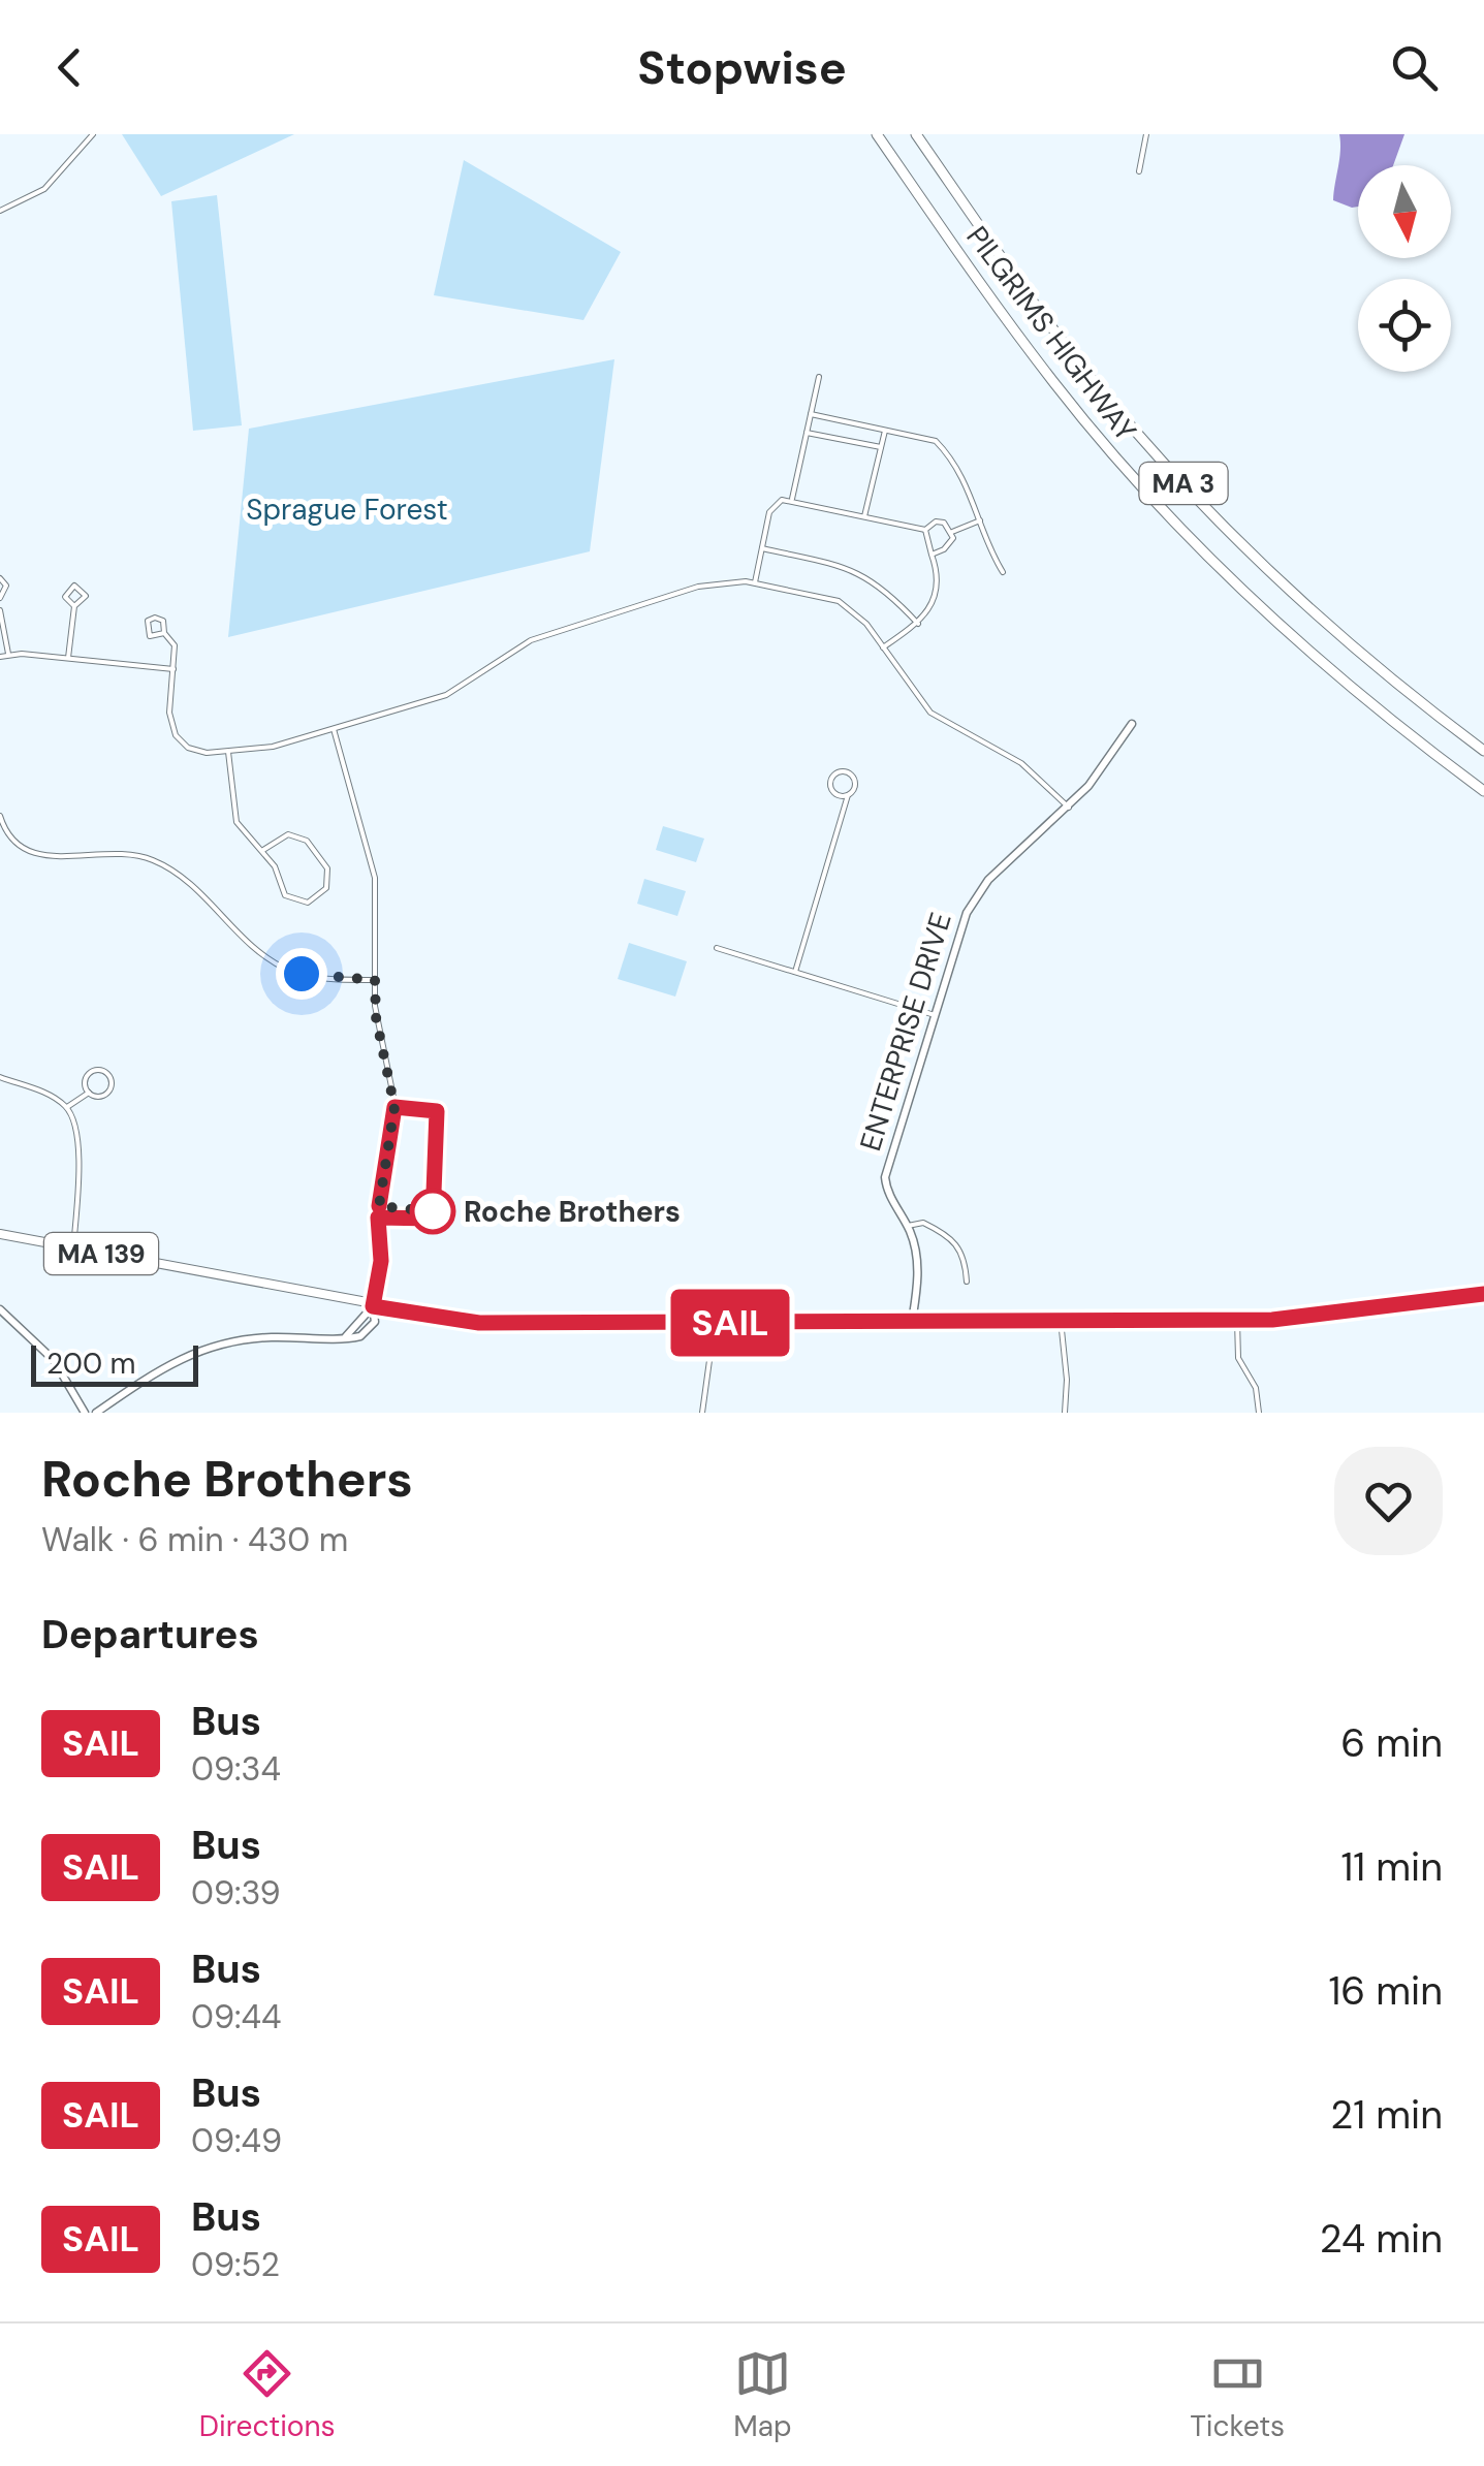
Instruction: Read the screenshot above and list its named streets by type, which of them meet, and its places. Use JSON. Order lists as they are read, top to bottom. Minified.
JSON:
{"streets":{"highway":["PILGRIMS HIGHWAY","MA 3"],"main road":["MA 139"],"street":["ENTERPRISE DRIVE"]},"crossings":[["ENTERPRISE DRIVE","MA 139"]],"parks":["Sprague Forest"],"places":["Roche Brothers"],"lines":["bus line SAIL"],"scale_bar":"200 m","north":"bottom","page":{"header":"Stopwise","on_map":"SAIL","scale":"200 m","heading":[["Roche Brothers","Walk · 6 min · 430 m"],"Departures"],"list":[{"mark":"SAIL","name":"Bus","note":"09:34","value":"6 min"},{"mark":"SAIL","name":"Bus","note":"09:39","value":"11 min"},{"mark":"SAIL","name":"Bus","note":"09:44","value":"16 min"},{"mark":"SAIL","name":"Bus","note":"09:49","value":"21 min"},{"mark":"SAIL","name":"Bus","note":"09:52","value":"24 min"}],"tabs":["Directions","Map","Tickets"]}}
